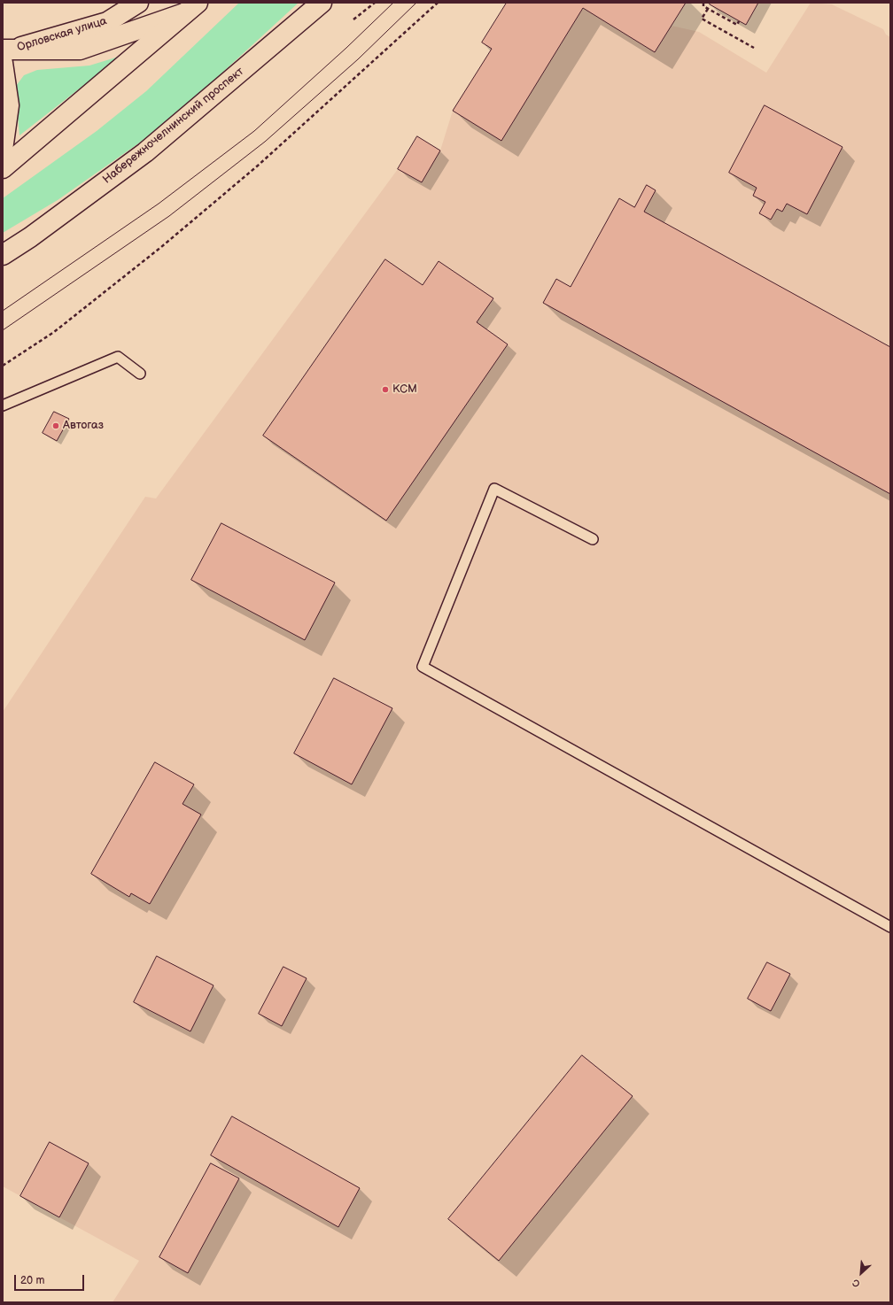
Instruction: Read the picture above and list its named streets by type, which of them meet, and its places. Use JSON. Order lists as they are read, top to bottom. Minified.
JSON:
{"streets":{"main road":["Орловская улица","Набережночелнинский проспект"]},"places":["КСМ","Автогаз"],"scale_bar":"20 m","north":"bottom left"}
